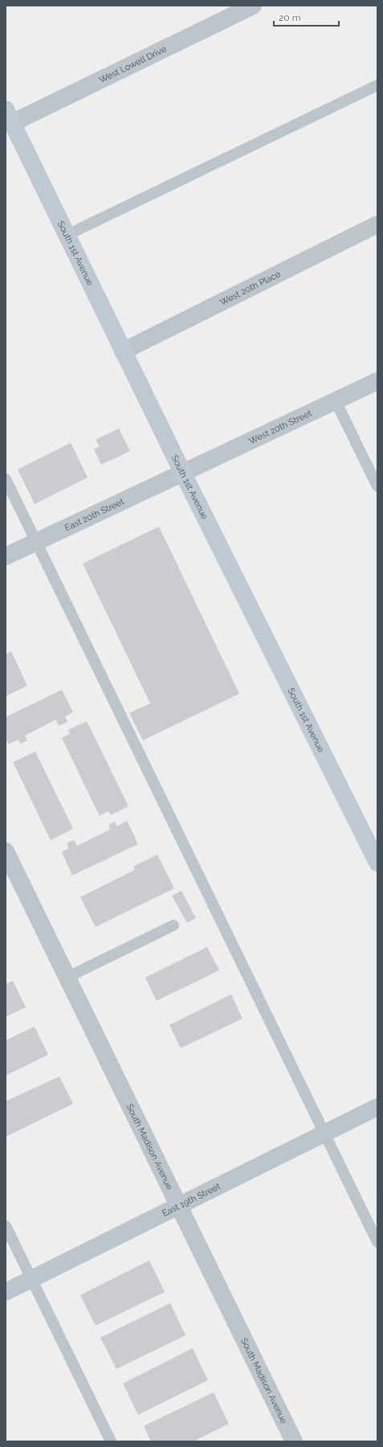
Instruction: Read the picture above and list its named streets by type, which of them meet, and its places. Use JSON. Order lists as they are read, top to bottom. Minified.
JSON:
{"streets":{"street":["West Lowell Drive","South 1st Avenue","West 20th Place","West 20th Street","East 20th Street","South Madison Avenue","East 19th Street"]},"crossings":[["West Lowell Drive","South 1st Avenue"],["South 1st Avenue","West 20th Place"],["South 1st Avenue","West 20th Street"],["South 1st Avenue","East 20th Street"],["West 20th Street","East 20th Street"],["South Madison Avenue","East 19th Street"]],"scale_bar":"20 m"}
